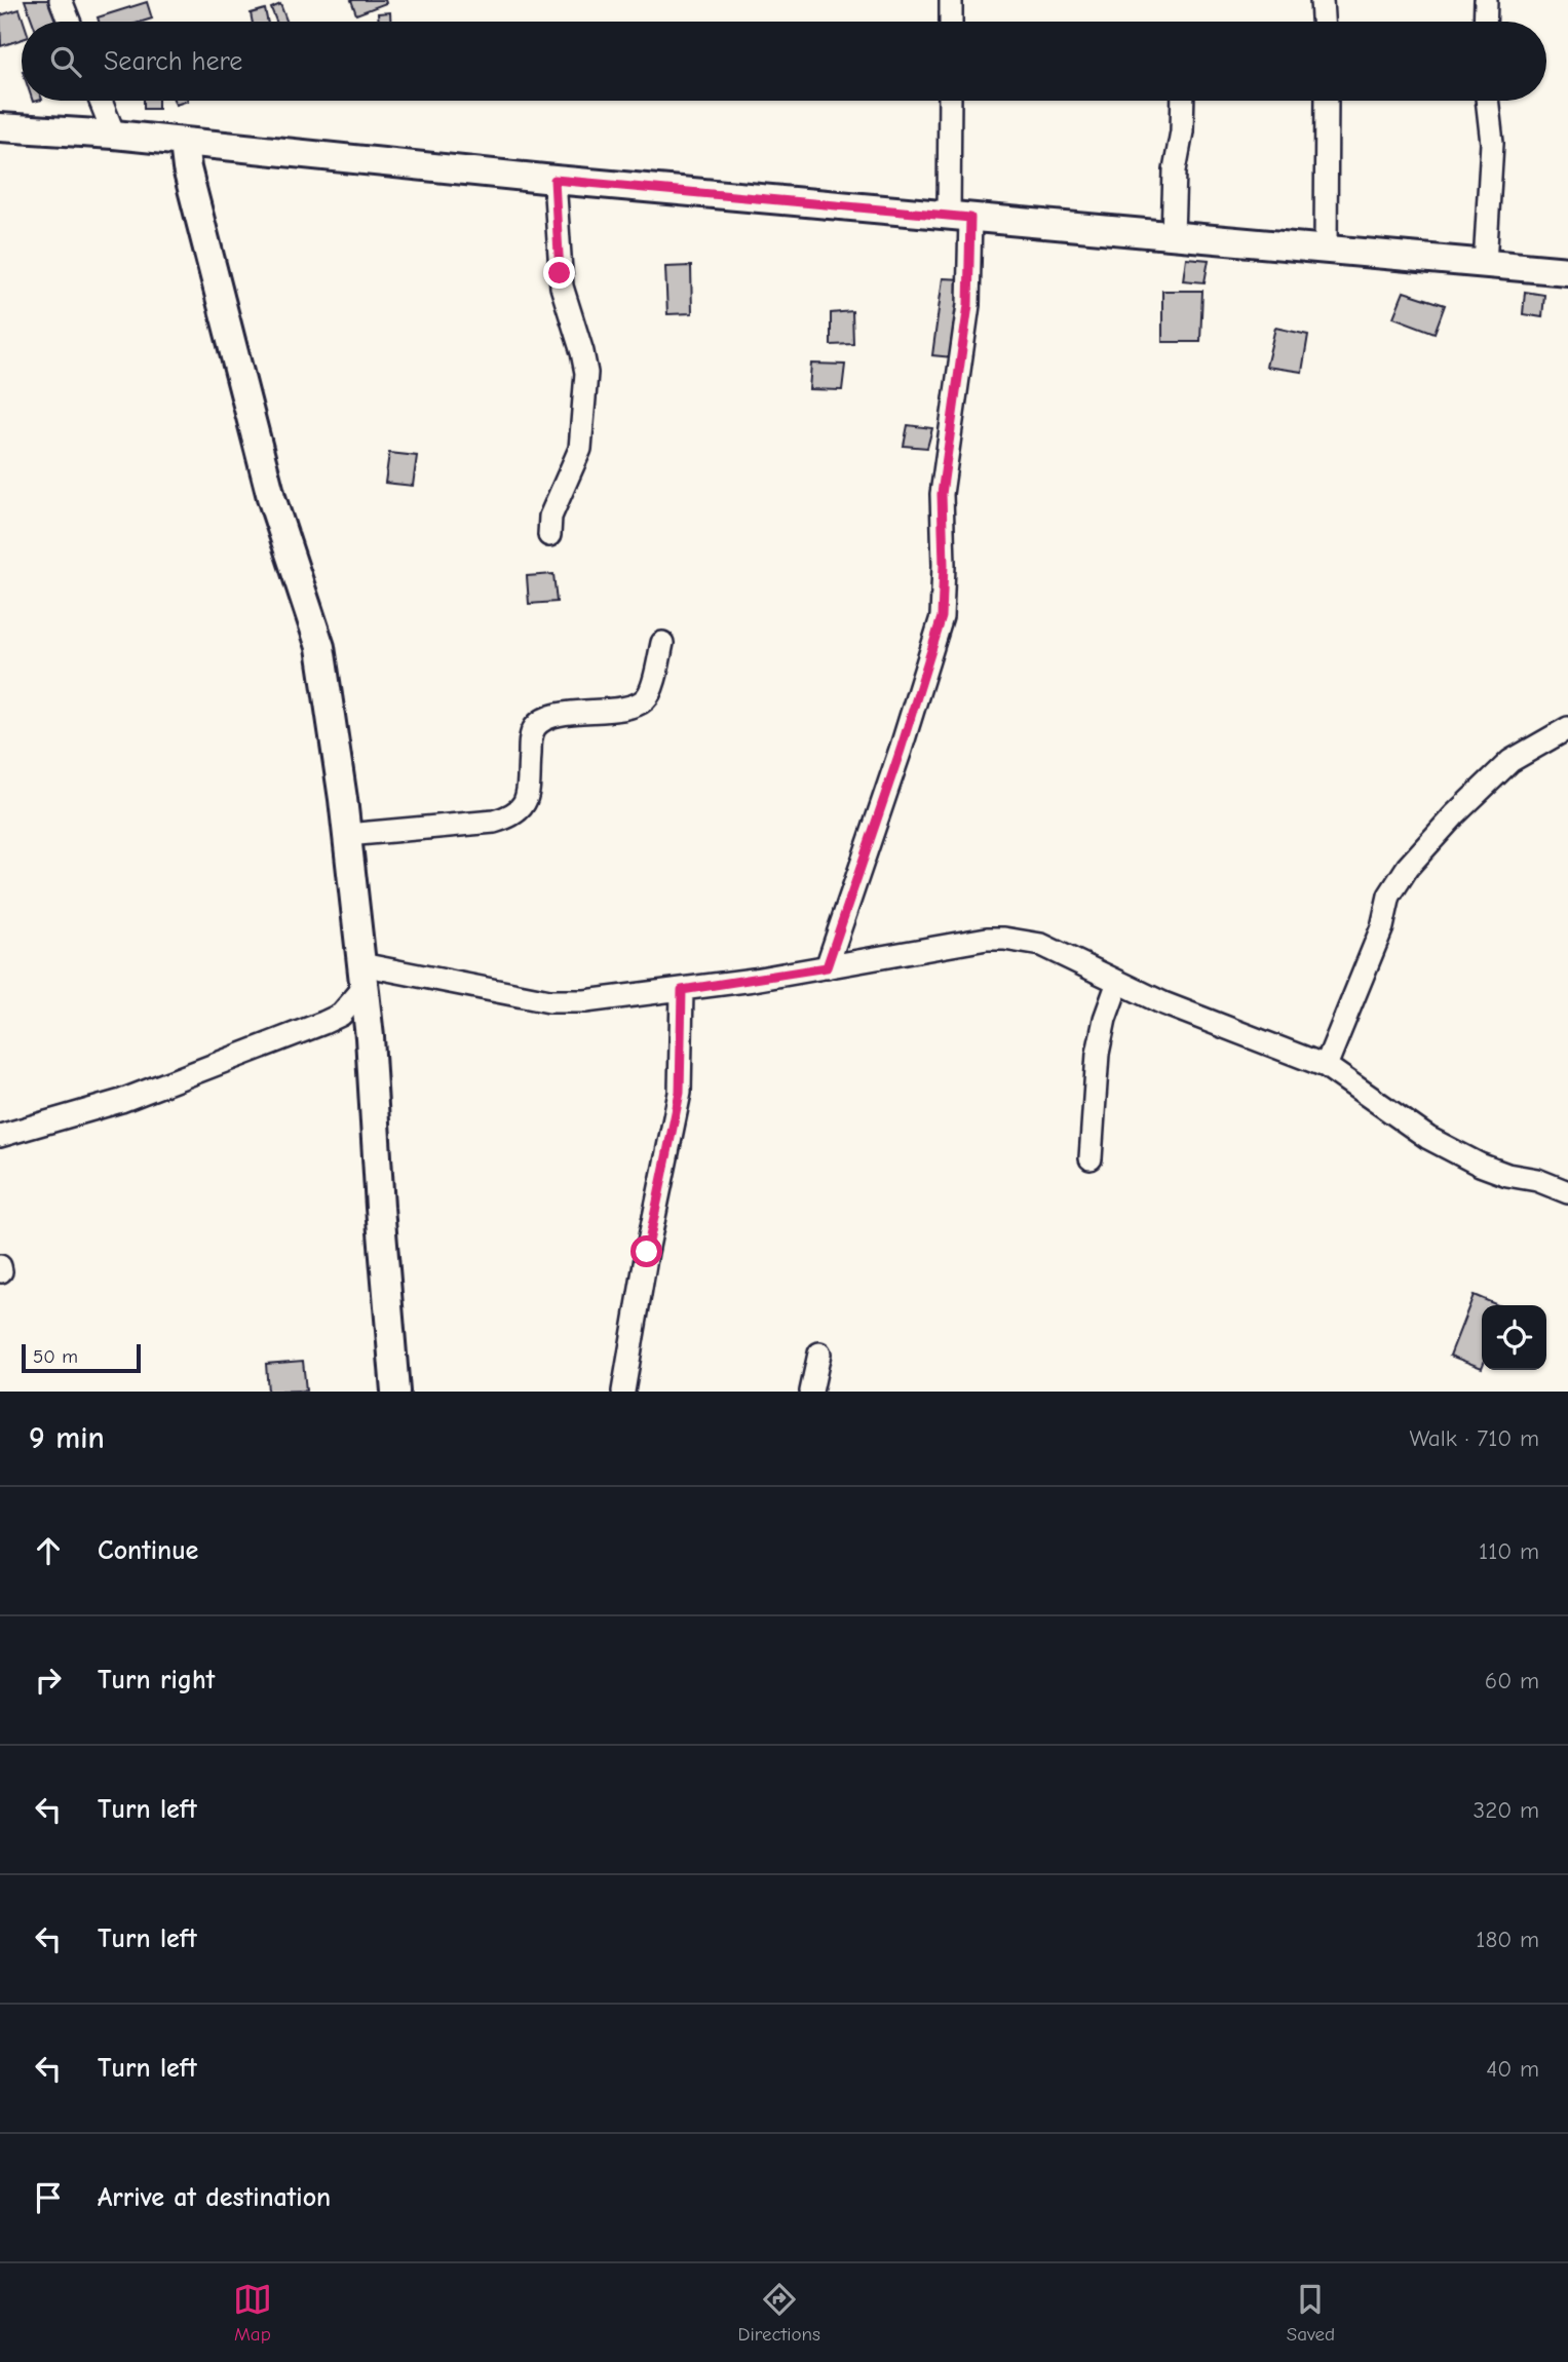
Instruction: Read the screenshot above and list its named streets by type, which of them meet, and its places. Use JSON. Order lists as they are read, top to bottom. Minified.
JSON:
{"scale_bar":"50 m","page":{"search":"Search here","scale":"50 m","heading":["9 min","Walk · 710 m"],"list":[["Continue","110 m"],["Turn right","60 m"],["Turn left","320 m"],["Turn left","180 m"],["Turn left","40 m"],"Arrive at destination"],"nav":["Map","Directions","Saved"]}}
